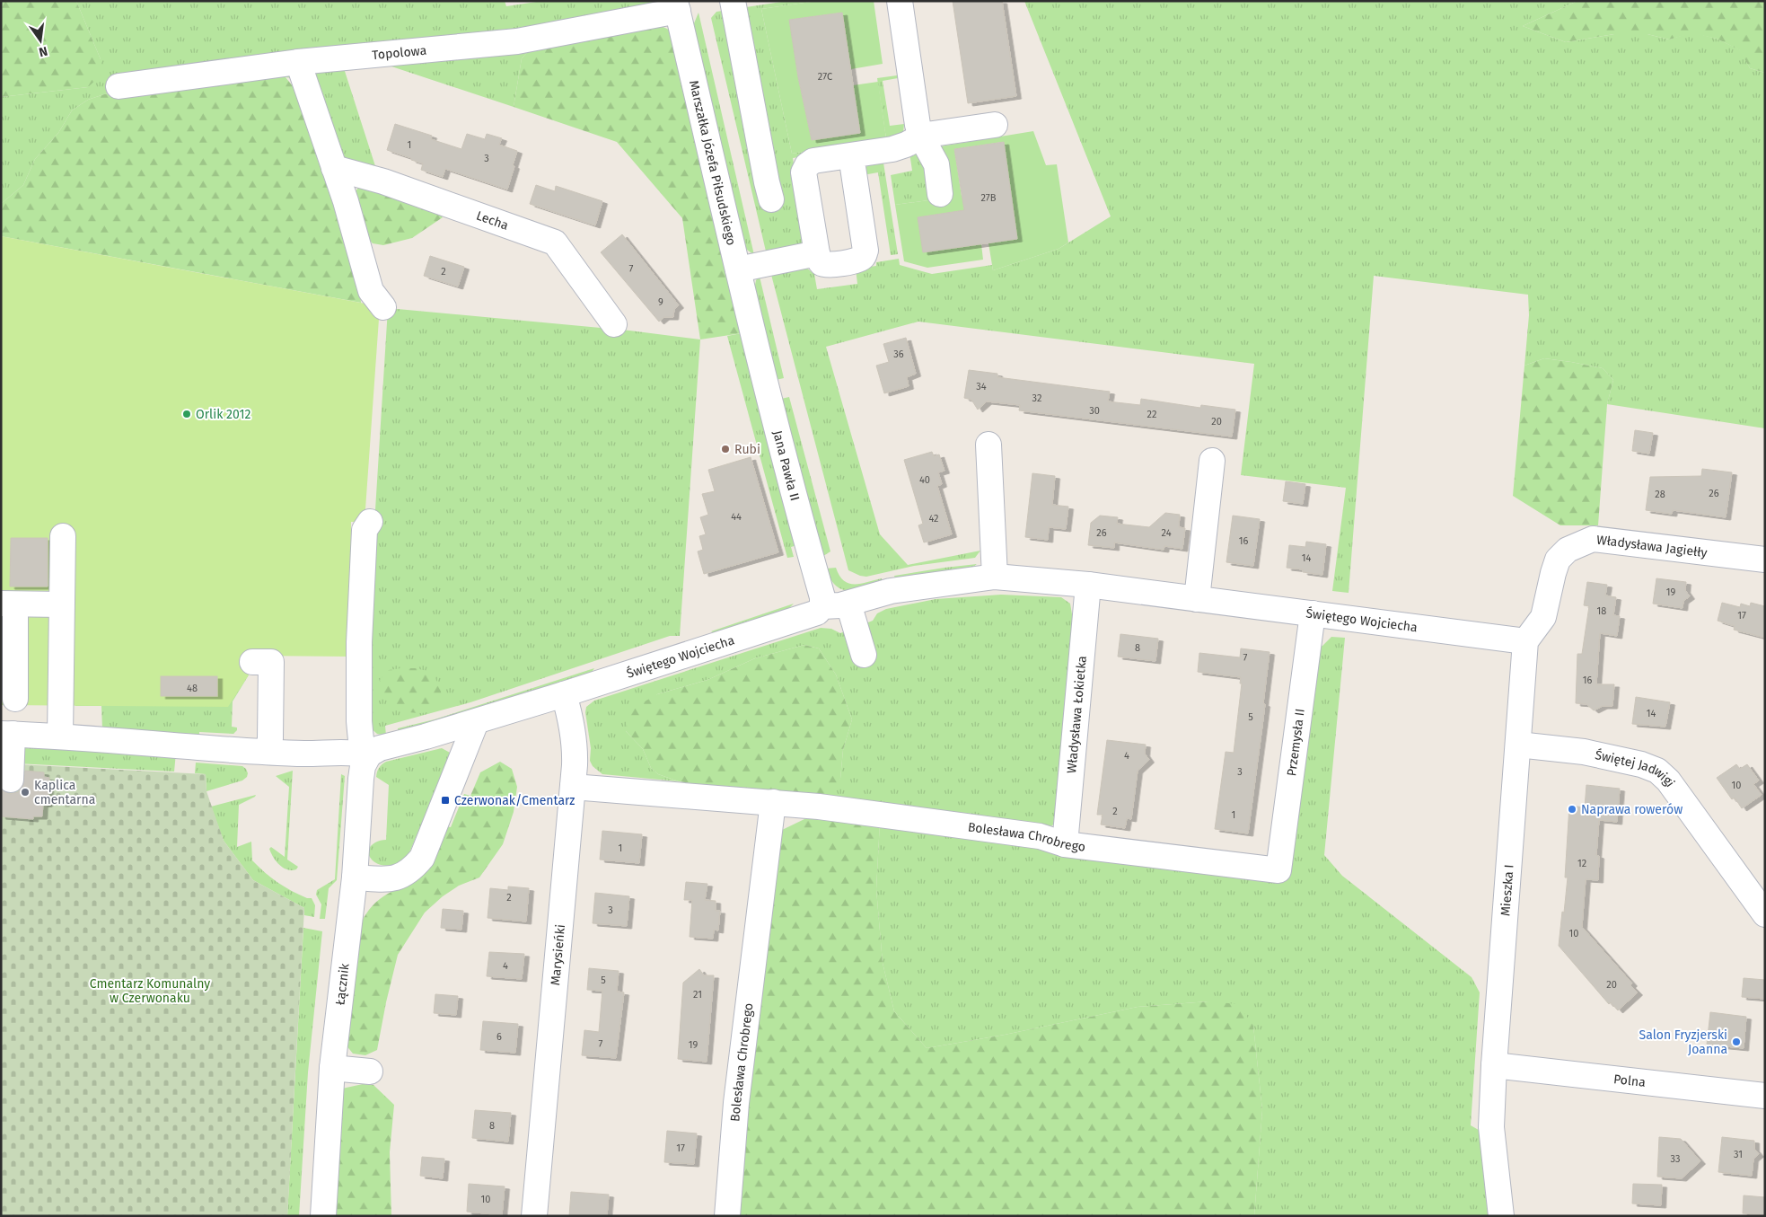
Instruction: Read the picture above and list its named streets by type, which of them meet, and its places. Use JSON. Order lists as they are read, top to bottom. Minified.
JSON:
{"streets":{"street":["Topolowa","Marszałka Józefa Piłsudskiego","Lecha","Jana Pawła II","Władysława Jagiełły","Świętego Wojciecha","Władysława Łokietka","Przemysła II","Świętej Jadwigi","Bolesława Chrobrego","Mieszka I","Marysieńki","Łącznik","Polna"]},"crossings":[["Topolowa","Marszałka Józefa Piłsudskiego"],["Marszałka Józefa Piłsudskiego","Jana Pawła II"],["Jana Pawła II","Świętego Wojciecha"],["Władysława Jagiełły","Świętego Wojciecha"],["Władysława Jagiełły","Mieszka I"],["Świętego Wojciecha","Władysława Łokietka"],["Świętego Wojciecha","Przemysła II"],["Świętego Wojciecha","Mieszka I"],["Świętego Wojciecha","Marysieńki"],["Świętego Wojciecha","Łącznik"],["Władysława Łokietka","Bolesława Chrobrego"],["Przemysła II","Bolesława Chrobrego"],["Świętej Jadwigi","Mieszka I"],["Bolesława Chrobrego","Marysieńki"],["Mieszka I","Polna"]],"parks":["Cmentarz Komunalny w Czerwonaku"],"places":{"other":["Orlik 2012","Rubi","Kaplica cmentarna","Naprawa rowerów","Salon Fryzjerski Joanna"],"transit":["Czerwonak/Cmentarz"]},"house_numbers":["27C","1","3","27B","7","2","9","36","34","32","30","22","20","40","26","28","44","42","26","24","16","14","19","18","17","8","7","16","48","14","5","4","3","10","2","1","1","12","2","3","10","4","5","20","21","6","7","19","8","17","31","33","10"],"north":"bottom"}
